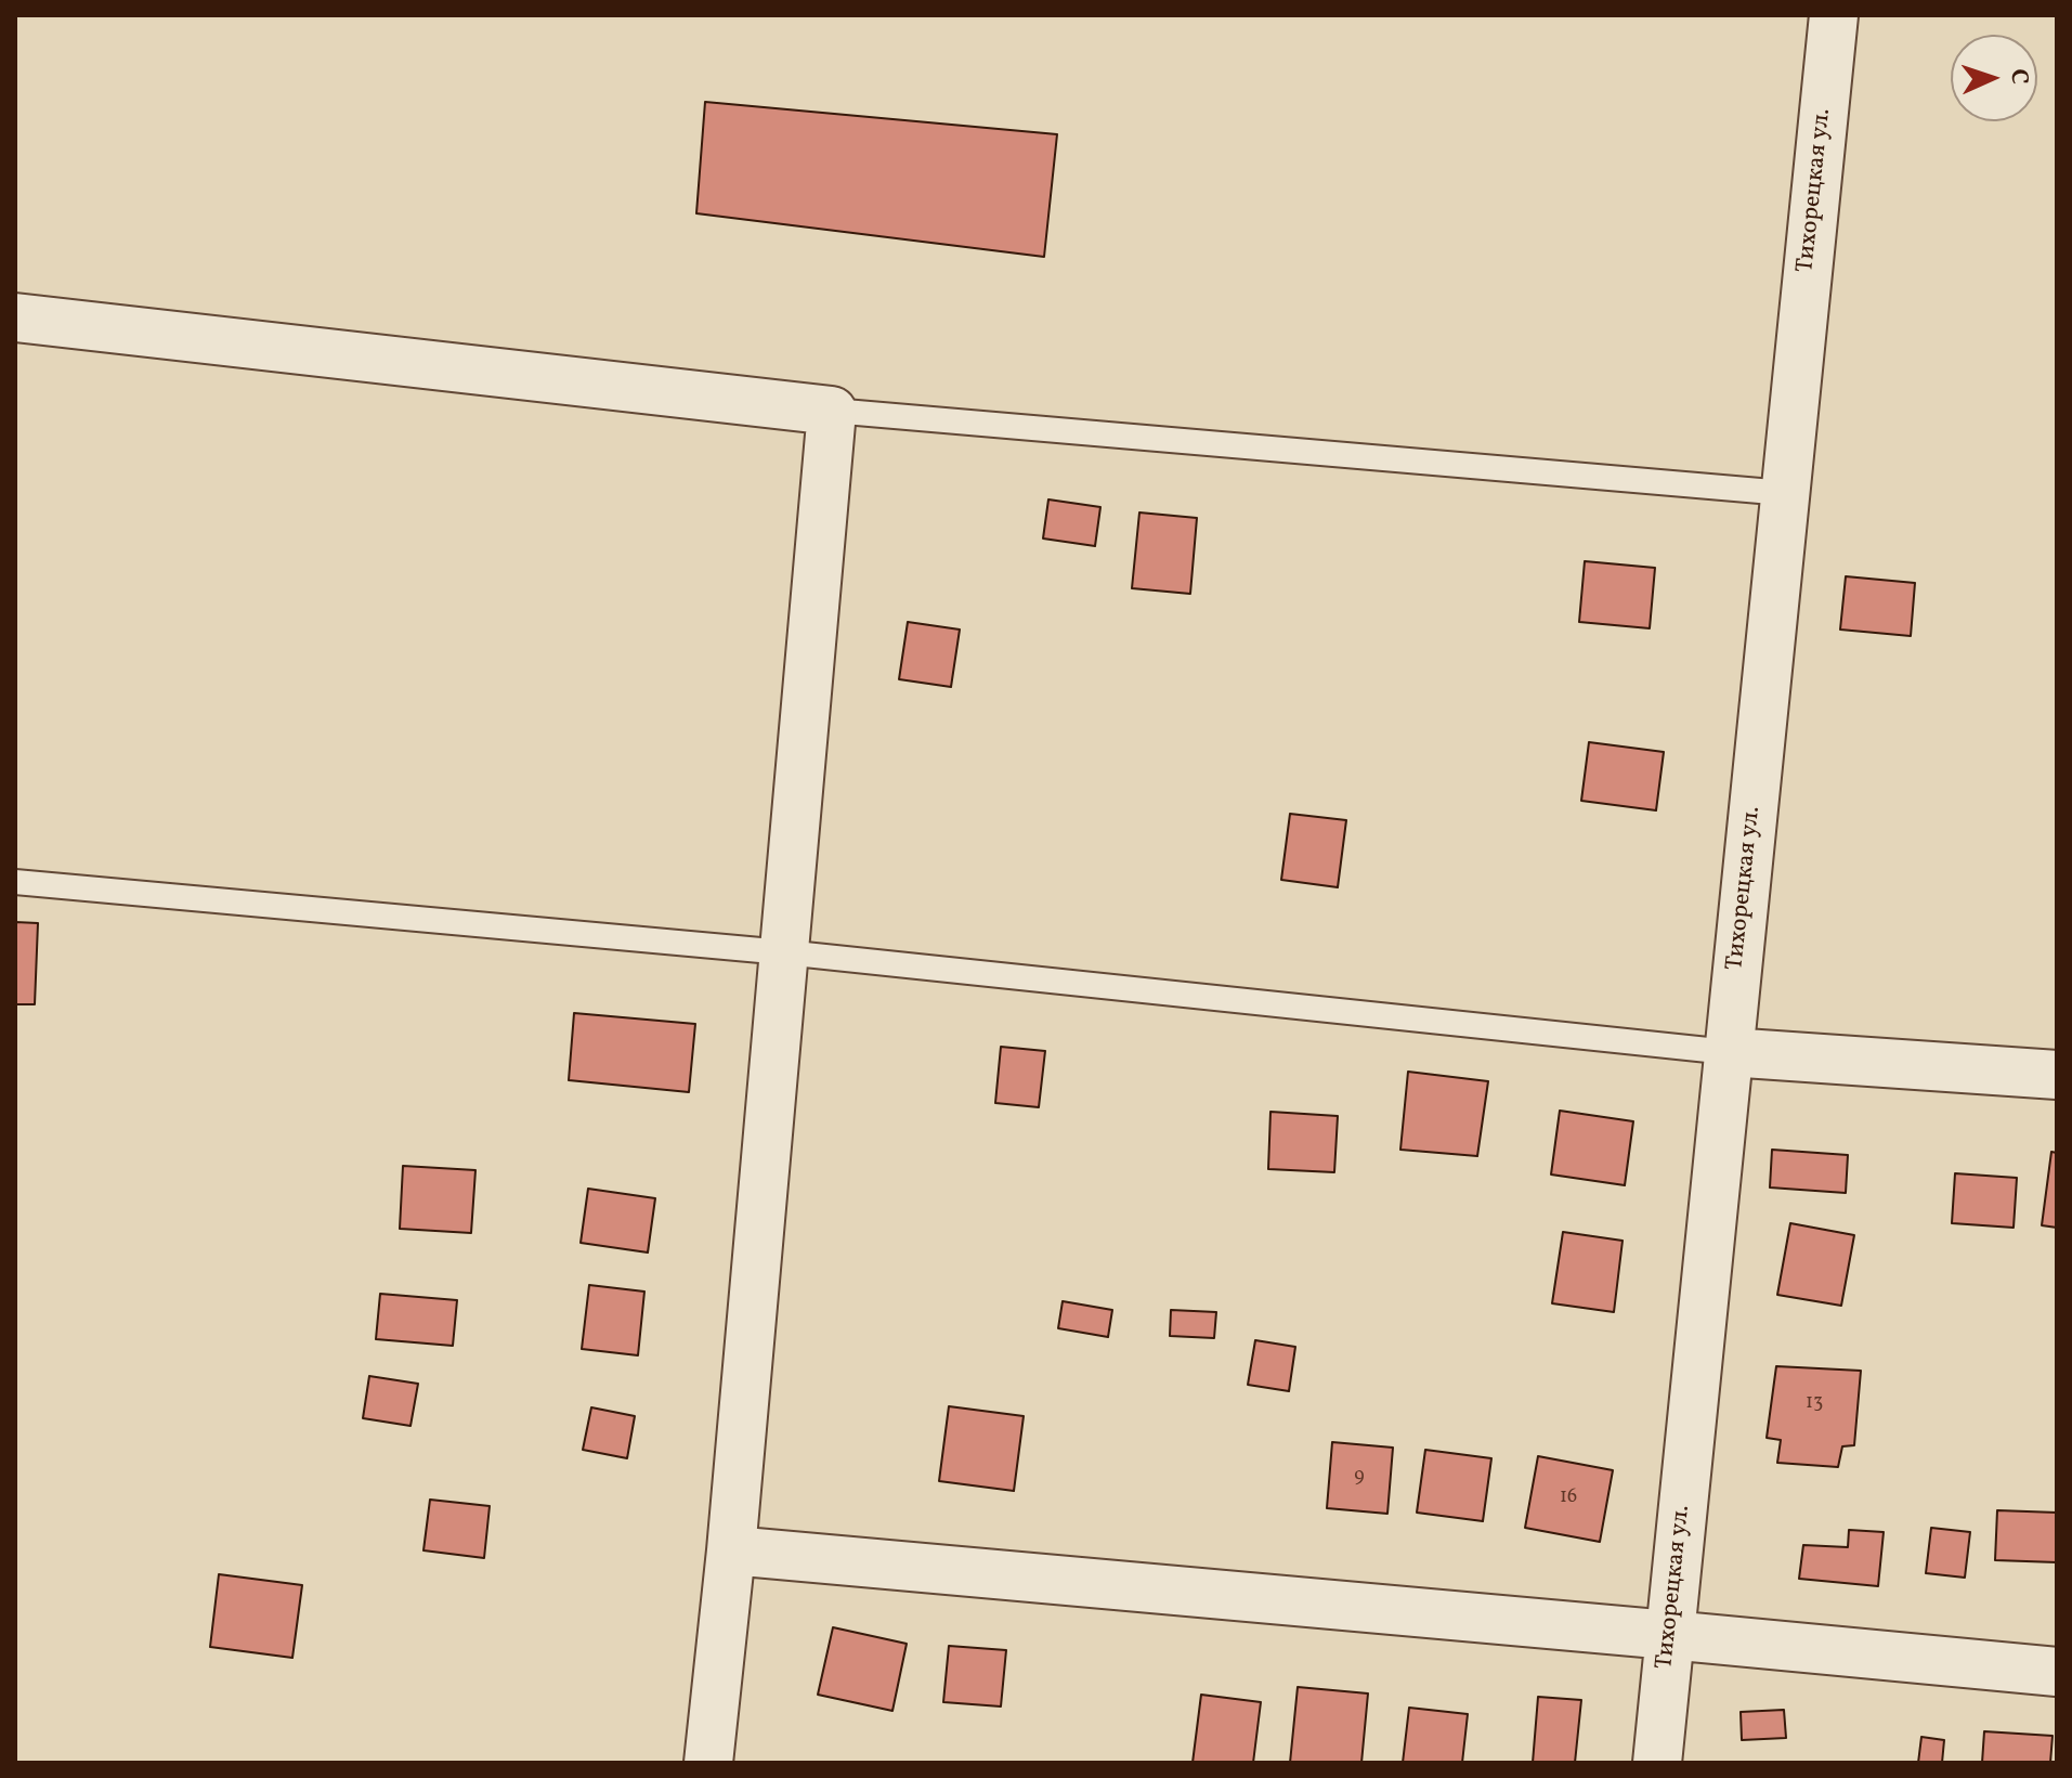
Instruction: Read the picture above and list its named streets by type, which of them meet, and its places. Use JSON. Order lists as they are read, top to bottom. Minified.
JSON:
{"streets":{"street":["Тихорецкая ул."]},"house_numbers":["13","9","16"],"north":"right"}
